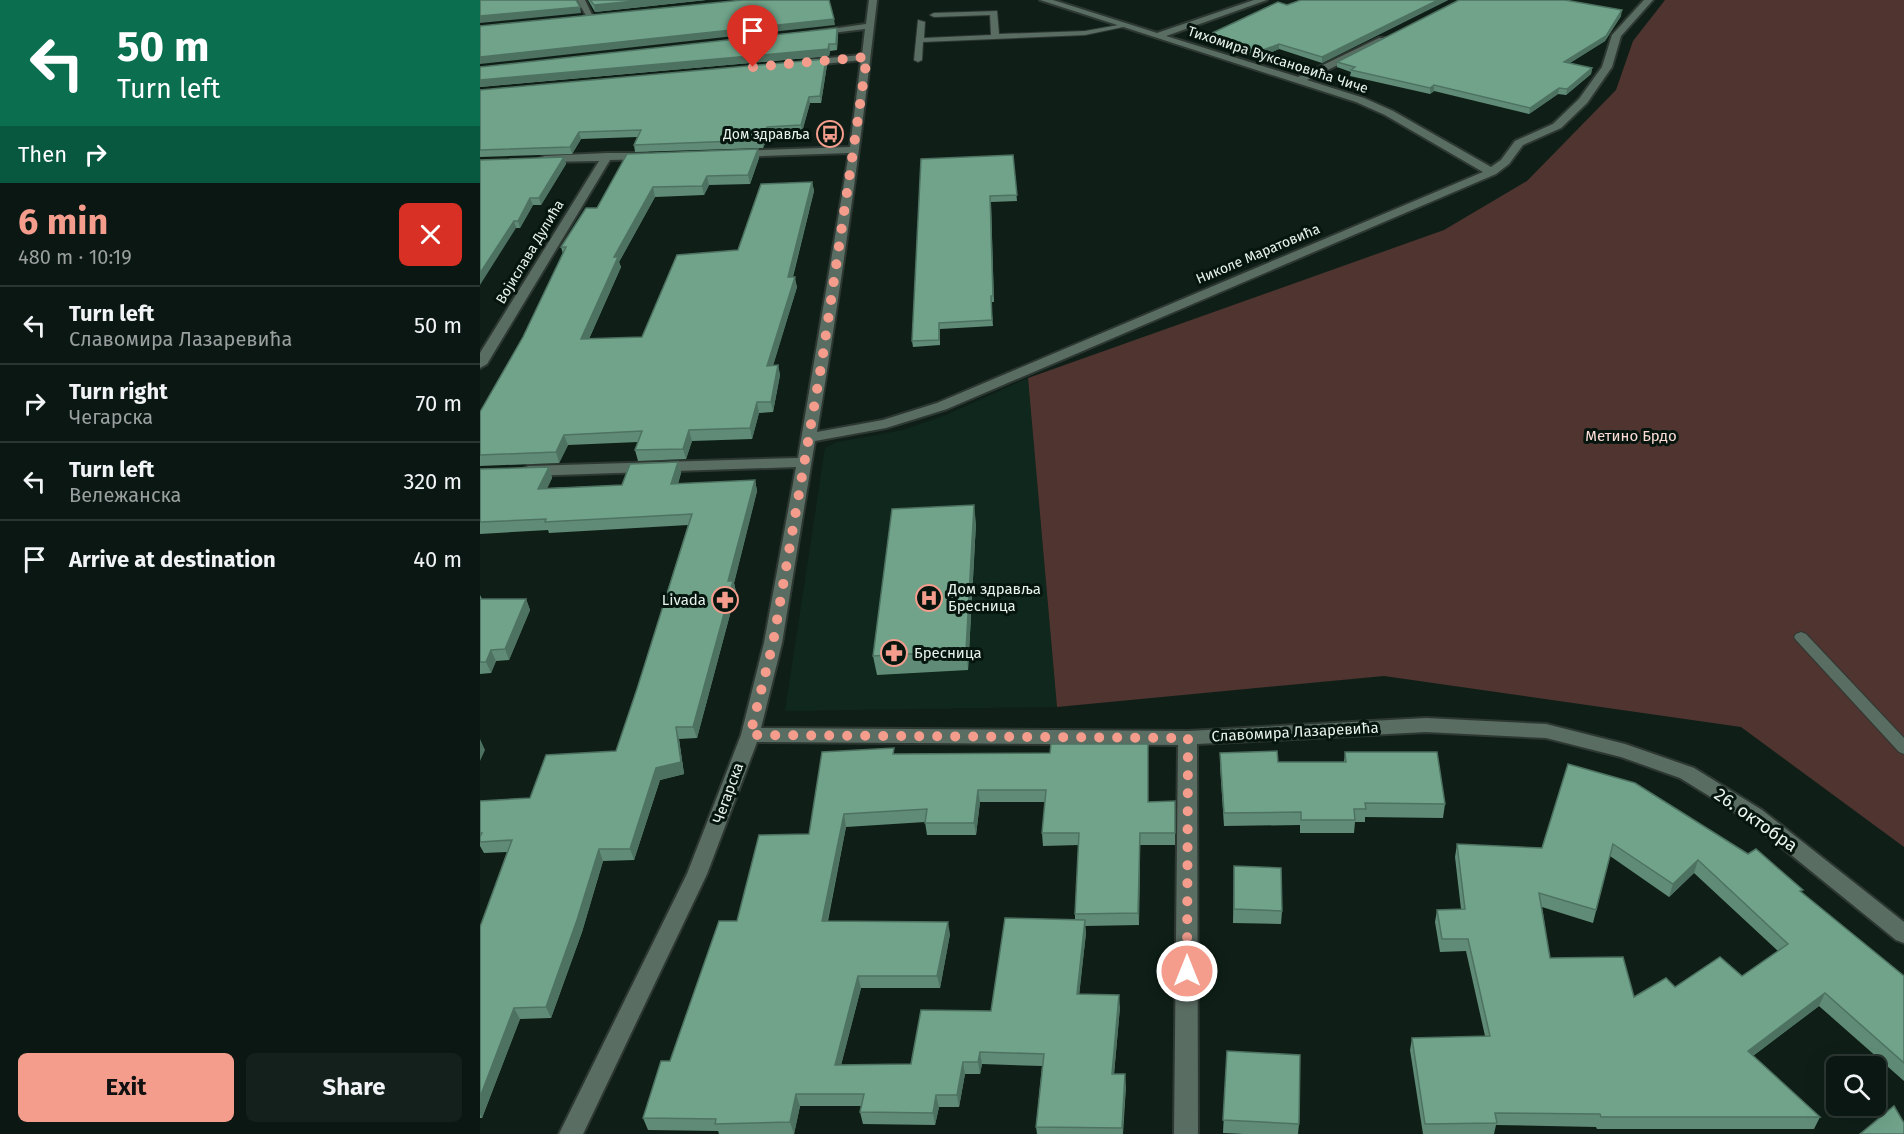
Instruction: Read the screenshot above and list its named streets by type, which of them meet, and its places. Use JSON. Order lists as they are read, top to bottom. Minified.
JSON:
{"streets":{"street":["Тихомира Вуксановића Чиче","Војислава Дулића","Николе Маратовића","Славомира Лазаревића","Чегарска","26. октобра"]},"crossings":[["Тихомира Вуксановића Чиче","Николе Маратовића"],["Николе Маратовића","Чегарска"],["Славомира Лазаревића","Чегарска"],["Славомира Лазаревића","26. октобра"]],"parks":["Метино Брдо"],"places":{"bus stop":["Дом здравља"],"hospital":["Дом здравља Бресница"],"pharmacy":["Livada","Бресница"]},"page":{"turn":["50 m","Turn left"],"then":"Then","heading":["6 min","480 m · 10:19"],"list":[{"name":"Turn left","note":"Славомира Лазаревића","value":"50 m"},{"name":"Turn right","note":"Чегарска","value":"70 m"},{"name":"Turn left","note":"Вележанска","value":"320 m"},{"name":"Arrive at destination","value":"40 m"}],"buttons":["Exit","Share"]}}
